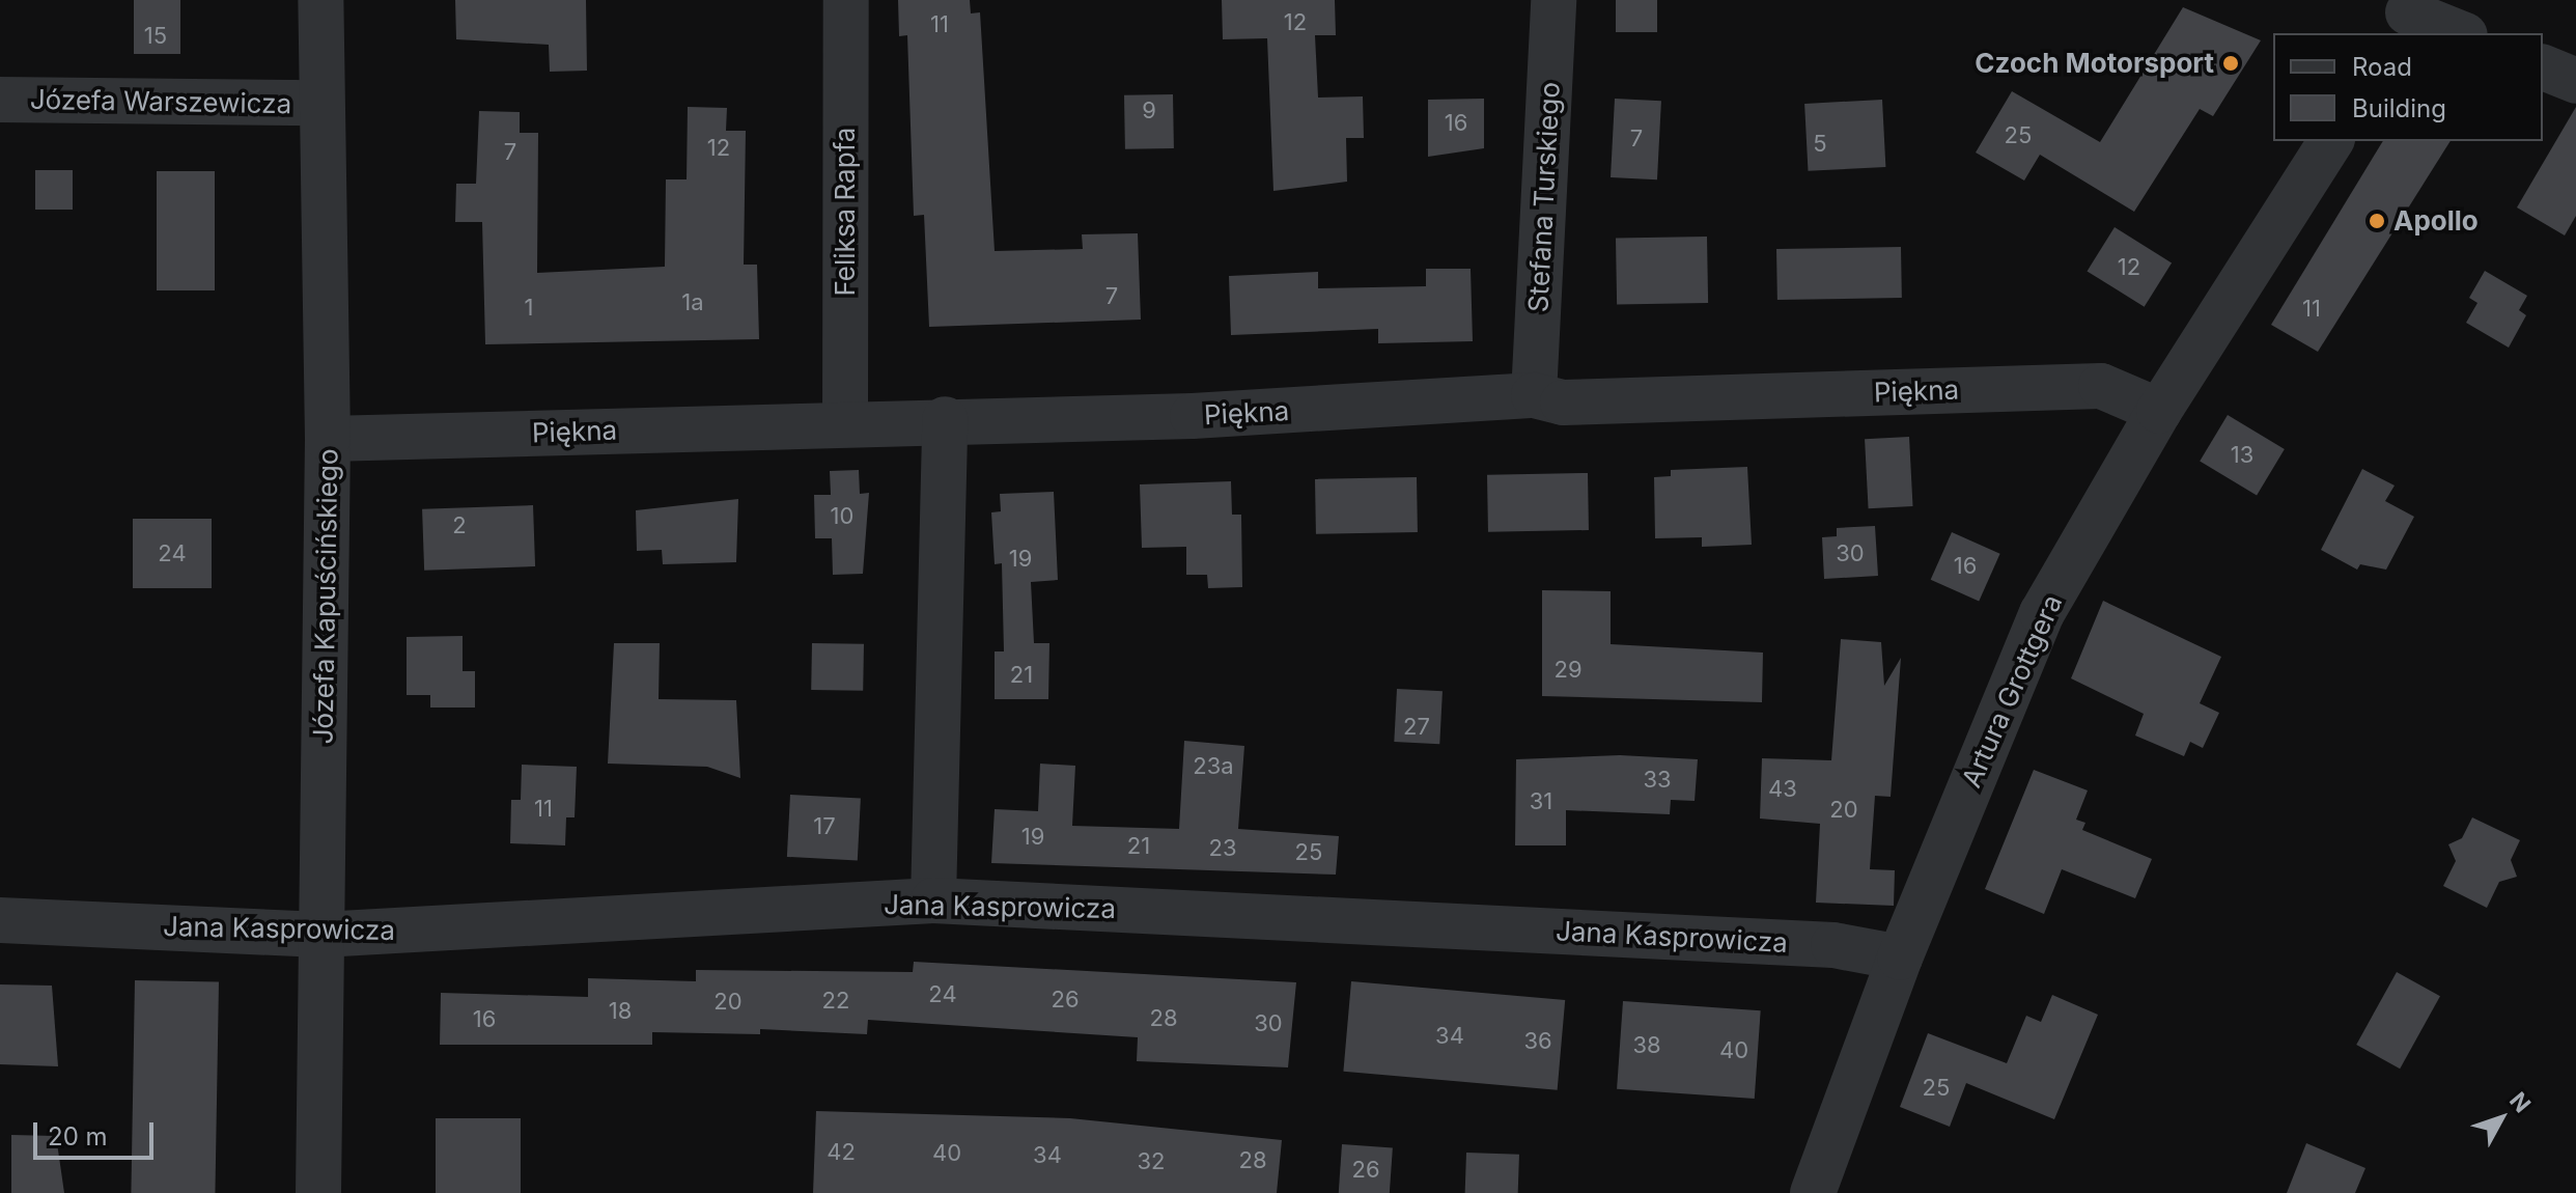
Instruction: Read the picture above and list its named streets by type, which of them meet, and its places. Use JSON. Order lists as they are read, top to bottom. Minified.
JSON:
{"streets":{"street":["Józefa Warszewicza","Stefana Turskiego","Feliksa Rapfa","Piękna","Józefa Kapuścińskiego","Artura Grottgera","Jana Kasprowicza"]},"crossings":[["Józefa Warszewicza","Józefa Kapuścińskiego"],["Stefana Turskiego","Piękna"],["Feliksa Rapfa","Piękna"],["Piękna","Józefa Kapuścińskiego"],["Piękna","Artura Grottgera"],["Józefa Kapuścińskiego","Jana Kasprowicza"],["Artura Grottgera","Jana Kasprowicza"]],"places":["Czoch Motorsport","Apollo"],"house_numbers":["12","11","15","9","16","25","7","5","12","7","12","7","1a","1","11","13","10","2","24","30","19","16","29","21","27","23a","33","43","31","11","20","17","19","21","23","25","24","26","22","20","18","28","16","30","34","36","38","40","25","42","40","34","28","32","26"],"legend":["Road","Building"],"scale_bar":"20 m","north":"top right"}
